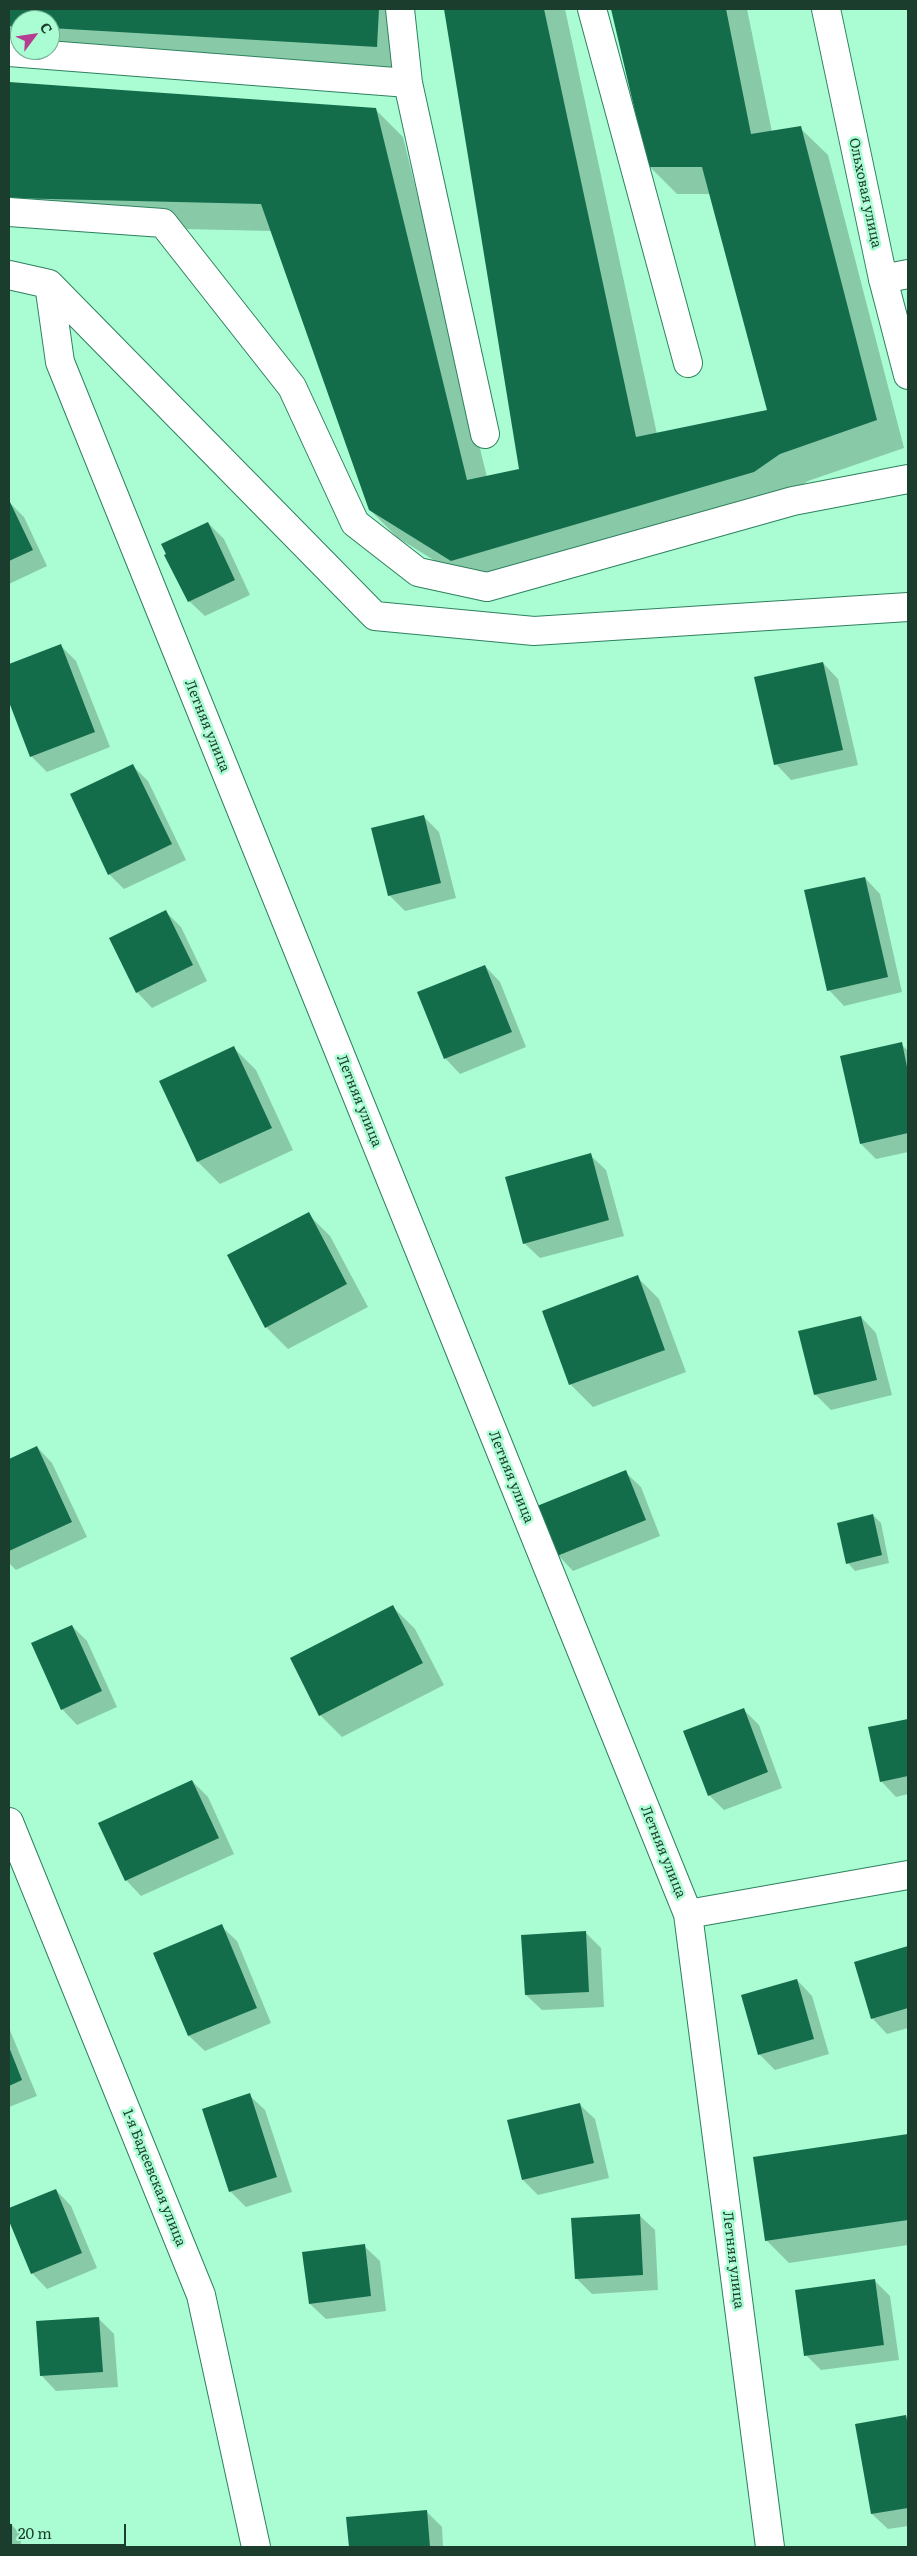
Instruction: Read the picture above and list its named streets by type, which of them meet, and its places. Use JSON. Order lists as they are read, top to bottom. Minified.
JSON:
{"streets":{"street":["Ольховая улица","Летняя улица","1-я Бадеевская улица"]},"scale_bar":"20 m","north":"top right"}
